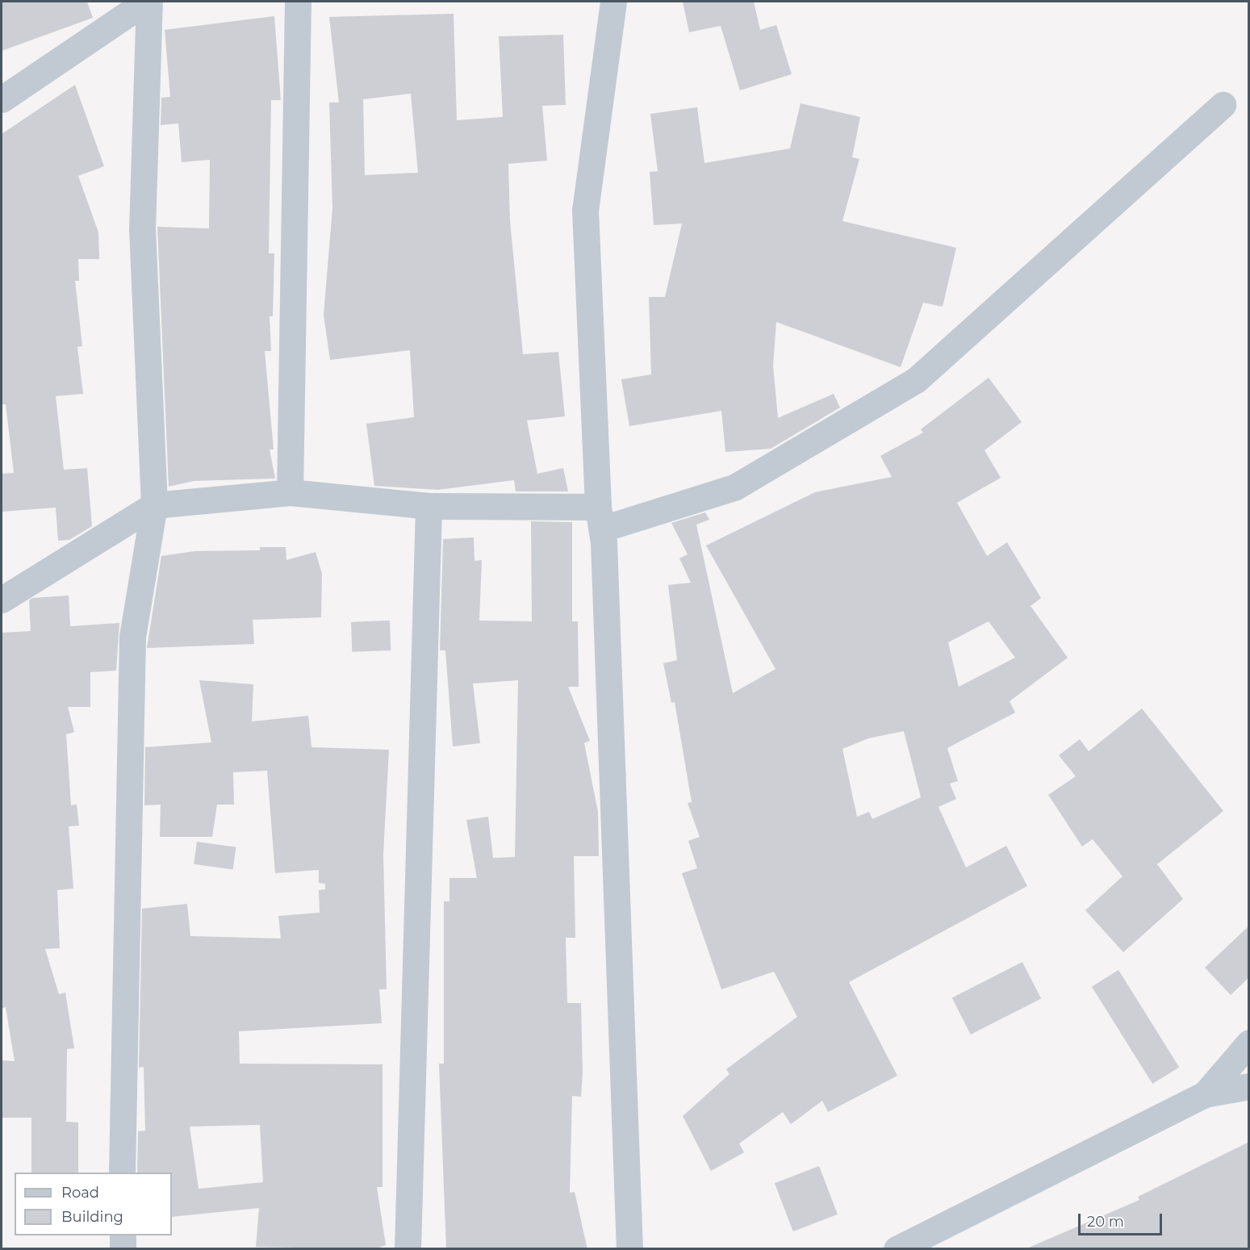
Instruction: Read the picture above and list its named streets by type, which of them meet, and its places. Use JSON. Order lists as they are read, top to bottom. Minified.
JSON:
{"legend":["Road","Building"],"scale_bar":"20 m"}
